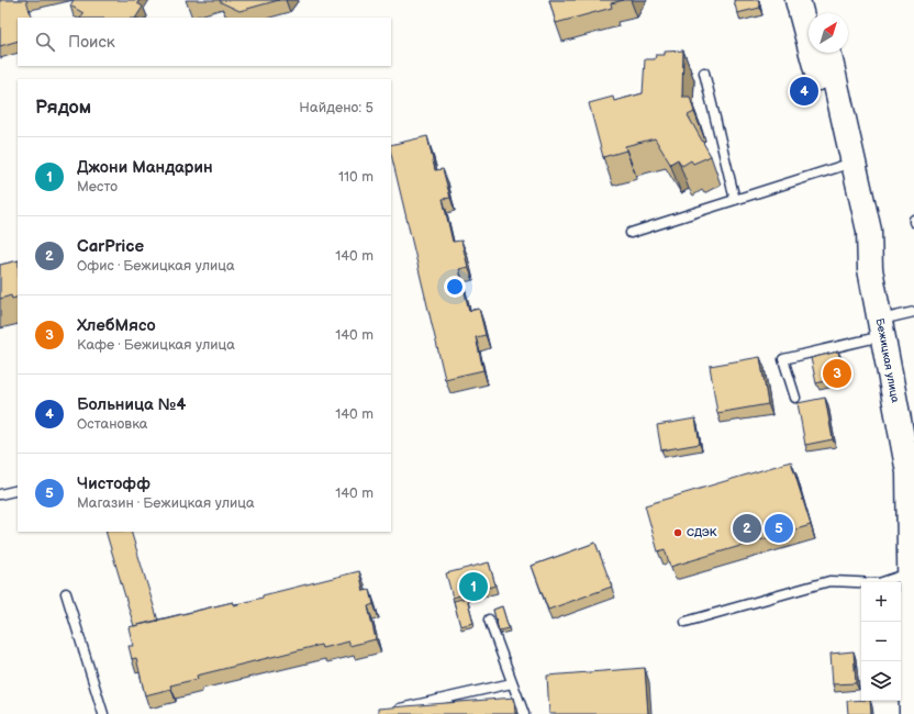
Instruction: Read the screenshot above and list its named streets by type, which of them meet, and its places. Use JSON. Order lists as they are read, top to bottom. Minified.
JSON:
{"streets":{"main road":["Бежицкая улица"]},"places":["СДЭК"],"north":"top right","page":{"search":"Поиск","pins":["4","3","2","5","1"],"heading":["Рядом","Найдено: 5"],"list":[{"mark":"1","name":"Джони Мандарин","note":"Место","value":"110 m"},{"mark":"2","name":"CarPrice","note":"Офис · Бежицкая улица","value":"140 m"},{"mark":"3","name":"ХлебМясо","note":"Кафе · Бежицкая улица","value":"140 m"},{"mark":"4","name":"Больница №4","note":"Остановка","value":"140 m"},{"mark":"5","name":"Чистофф","note":"Магазин · Бежицкая улица","value":"140 m"}],"map_buttons":["+","−"]}}
